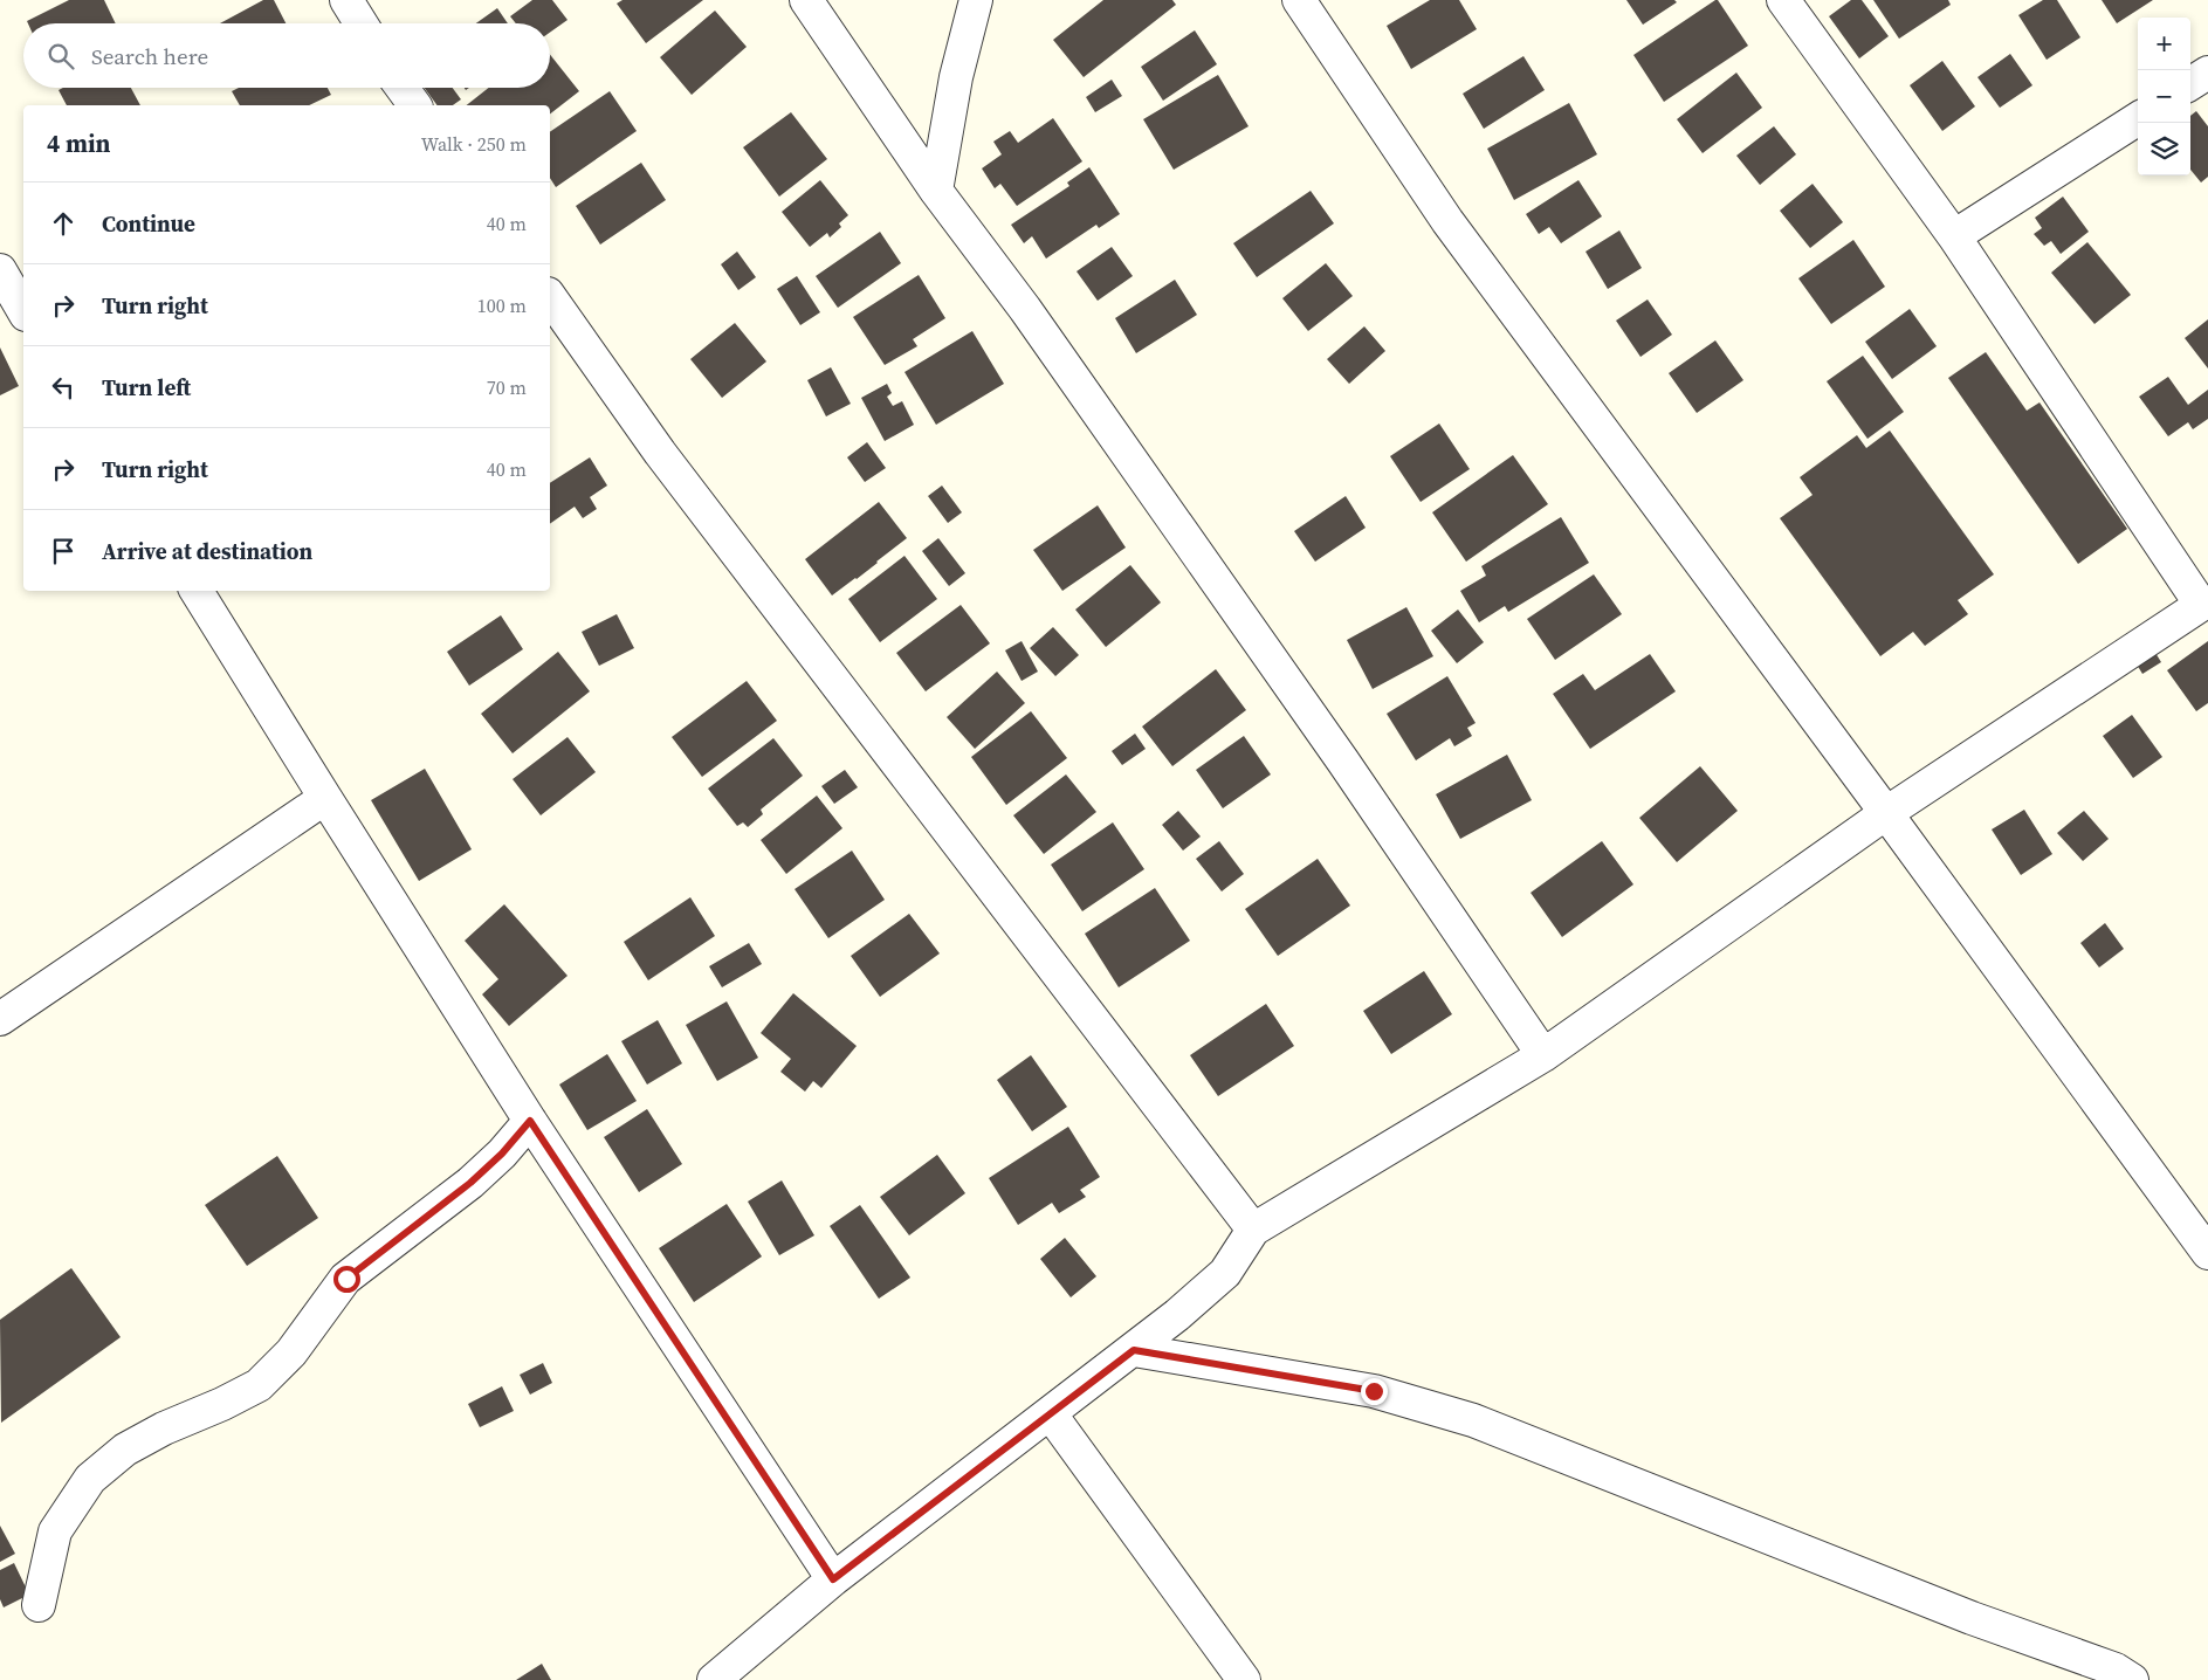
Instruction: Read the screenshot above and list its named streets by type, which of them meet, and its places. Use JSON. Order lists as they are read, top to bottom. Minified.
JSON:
{"page":{"map_buttons":["+","−"],"search":"Search here","heading":["4 min","Walk · 250 m"],"list":[["Continue","40 m"],["Turn right","100 m"],["Turn left","70 m"],["Turn right","40 m"],"Arrive at destination"]}}
